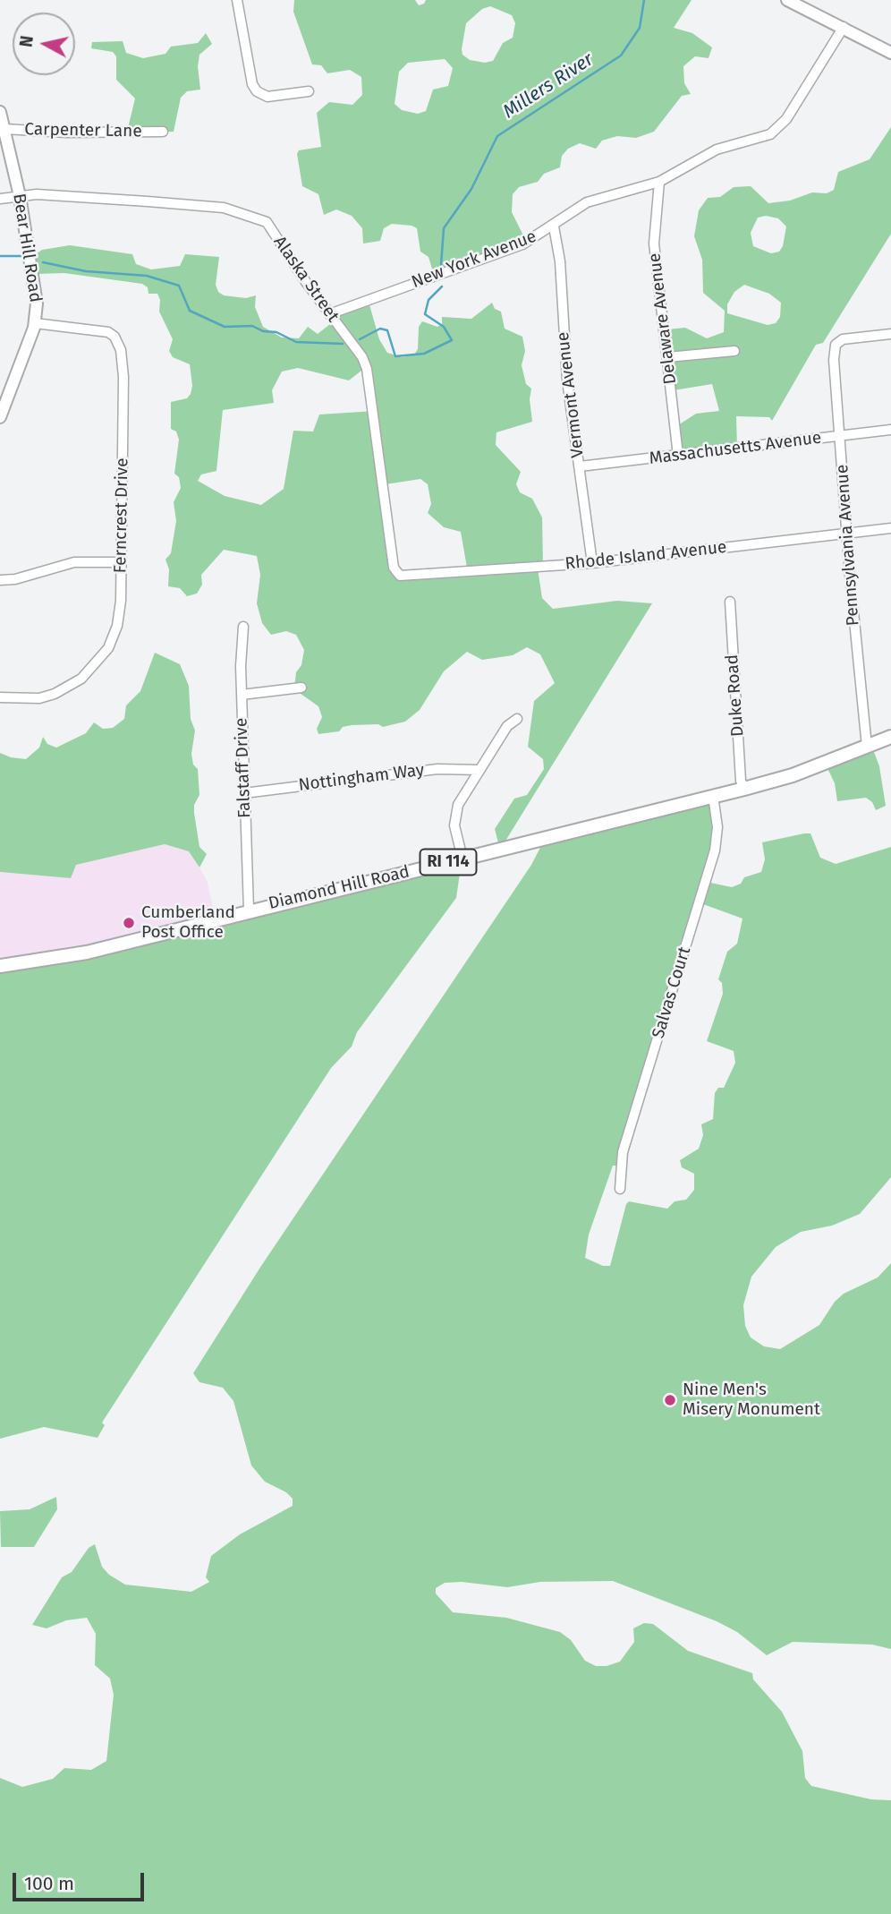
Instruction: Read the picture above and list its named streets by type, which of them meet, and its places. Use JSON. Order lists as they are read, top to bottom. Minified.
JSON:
{"streets":{"main road":["RI 114","Diamond Hill Road"],"street":["Carpenter Lane","Bear Hill Road","New York Avenue","Alaska Street","Delaware Avenue","Vermont Avenue","Massachusetts Avenue","Ferncrest Drive","Pennsylvania Avenue","Rhode Island Avenue","Duke Road","Falstaff Drive","Nottingham Way","Salvas Court"]},"crossings":[["Carpenter Lane","Bear Hill Road"],["Bear Hill Road","Alaska Street"],["Bear Hill Road","Ferncrest Drive"],["New York Avenue","Alaska Street"],["New York Avenue","Delaware Avenue"],["New York Avenue","Vermont Avenue"],["Alaska Street","Rhode Island Avenue"],["Delaware Avenue","Massachusetts Avenue"],["Vermont Avenue","Massachusetts Avenue"],["Vermont Avenue","Rhode Island Avenue"],["Massachusetts Avenue","Pennsylvania Avenue"],["Pennsylvania Avenue","Rhode Island Avenue"],["Pennsylvania Avenue","Diamond Hill Road"],["Duke Road","Diamond Hill Road"],["Falstaff Drive","Nottingham Way"],["Falstaff Drive","Diamond Hill Road"],["Diamond Hill Road","Salvas Court"]],"water":["Millers River"],"places":["Cumberland Post Office","Nine Men's Misery Monument"],"scale_bar":"100 m","north":"left"}
